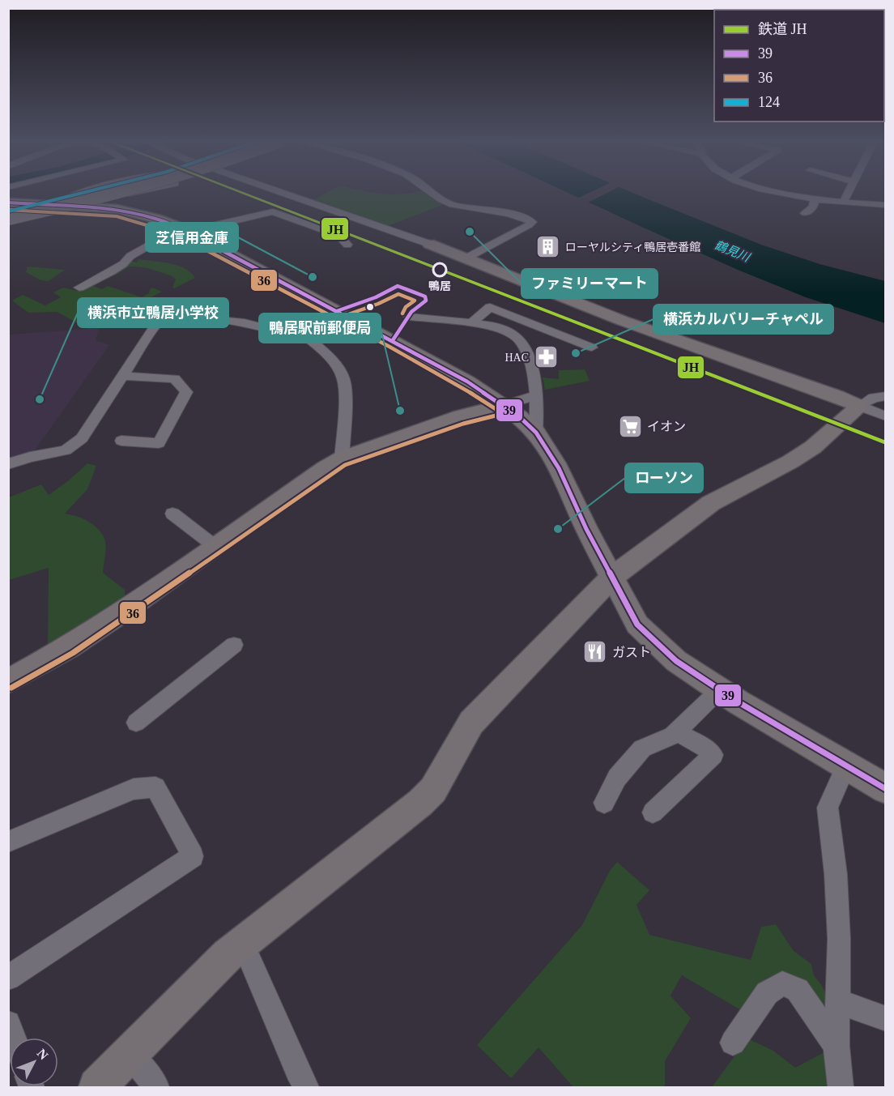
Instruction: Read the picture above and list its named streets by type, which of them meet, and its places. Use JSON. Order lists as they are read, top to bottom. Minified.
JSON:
{"water":["鶴見川"],"places":{"other":["ファミリーマート","鴨居","芝信用金庫","横浜カルバリーチャペル","横浜市立鴨居小学校","鴨居駅前郵便局","ローソン"],"building":["ローヤルシティ鴨居壱番館"],"pharmacy":["HAC"],"supermarket":["イオン"],"restaurant":["ガスト"]},"lines":["rail line JH","transit line 124","transit line 39","transit line 36"],"legend":["鉄道 JH","39","36","124"],"north":"top right"}
